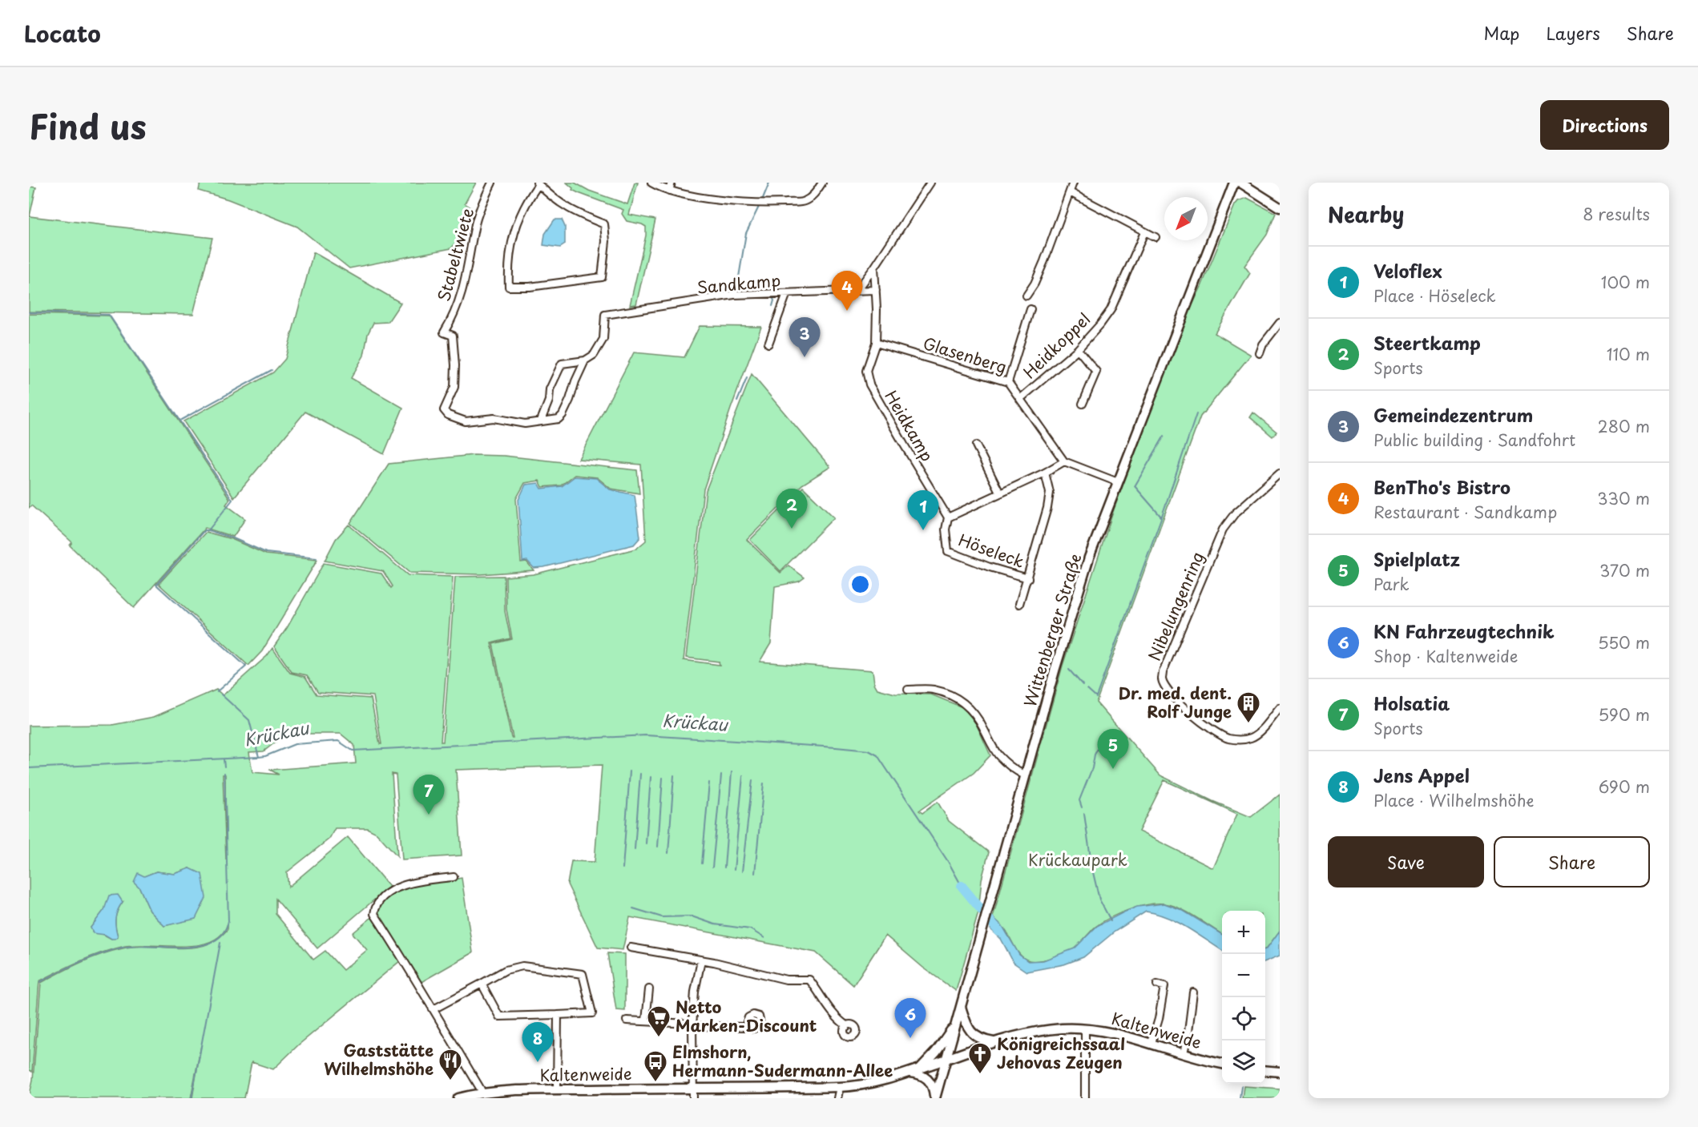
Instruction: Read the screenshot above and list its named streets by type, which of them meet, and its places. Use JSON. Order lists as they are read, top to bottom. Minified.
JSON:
{"streets":{"main road":["Wittenberger Straße","Kaltenweide"],"street":["Stabeltwiete","Sandkamp","Heidkoppel","Glasenberg","Heidkamp","Höseleck","Nibelungenring"]},"crossings":[["Sandkamp","Heidkamp"],["Heidkoppel","Glasenberg"],["Glasenberg","Heidkamp"],["Heidkamp","Höseleck"],["Wittenberger Straße","Kaltenweide"]],"water":["Krückau"],"parks":["Krückaupark"],"places":{"building":["Dr. med. dent. Rolf Junge"],"supermarket":["Netto Marken-Discount"],"church":["Königreichssaal Jehovas Zeugen"],"restaurant":["Gaststätte Wilhelmshöhe"],"bus stop":["Elmshorn, Hermann-Sudermann-Allee"]},"north":"bottom left","page":{"header":"Locato","nav":["Map","Layers","Share"],"title":"Find us","buttons":["Directions",["Save","Share"]],"heading":["Nearby","8 results"],"list":[{"mark":"1","name":"Veloflex","note":"Place · Höseleck","value":"100 m"},{"mark":"2","name":"Steertkamp","note":"Sports","value":"110 m"},{"mark":"3","name":"Gemeindezentrum","note":"Public building · Sandfohrt","value":"280 m"},{"mark":"4","name":"BenTho's Bistro","note":"Restaurant · Sandkamp","value":"330 m"},{"mark":"5","name":"Spielplatz","note":"Park","value":"370 m"},{"mark":"6","name":"KN Fahrzeugtechnik","note":"Shop · Kaltenweide","value":"550 m"},{"mark":"7","name":"Holsatia","note":"Sports","value":"590 m"},{"mark":"8","name":"Jens Appel","note":"Place · Wilhelmshöhe","value":"690 m"}],"pins":["4","3","2","1","5","7","6","8"],"map_buttons":["+","−"]}}
